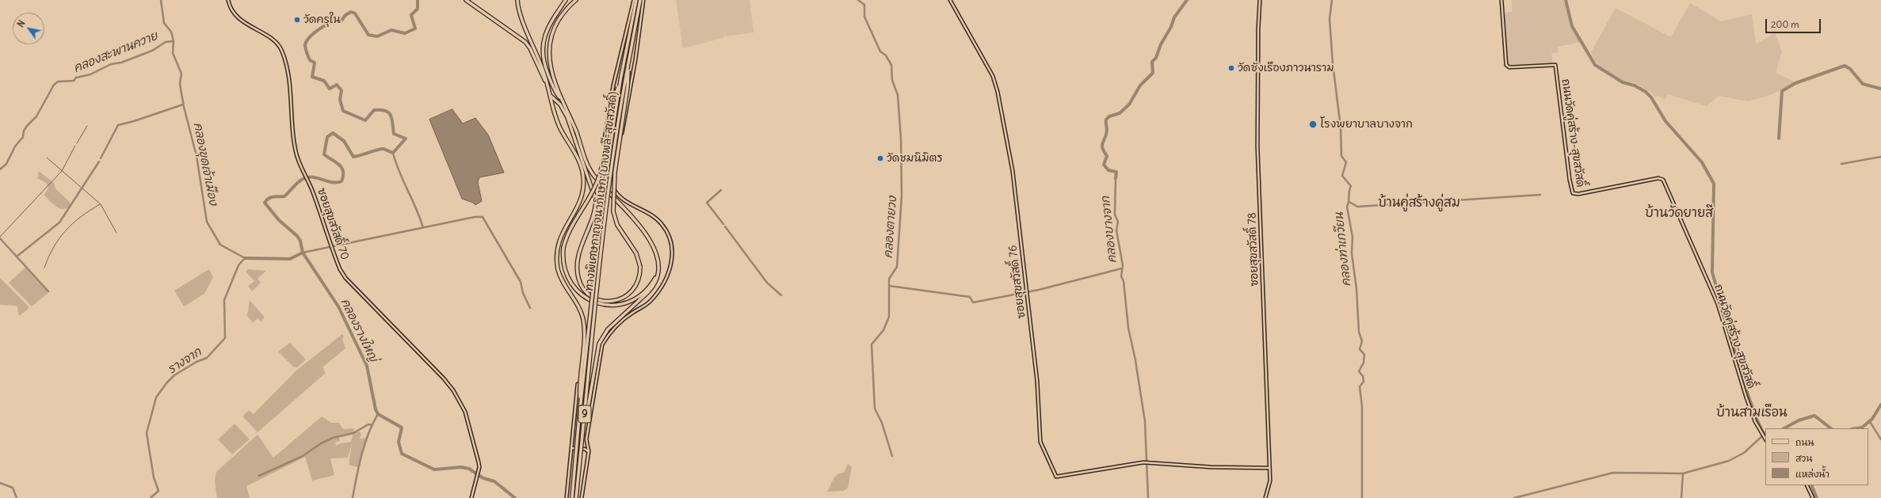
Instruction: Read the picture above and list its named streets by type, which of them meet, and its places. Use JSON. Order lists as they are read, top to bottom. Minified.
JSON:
{"streets":{"highway":["ทางพิเศษกาญจนาภิเษก (บางพลี-สุขสวัสดิ์)","9"],"street":["ถนนวัดคู่สร้าง-สุขสวัสดิ์","ซอยสุขสวัสดิ์ 70","ซอยสุขสวัสดิ์ 78","ซอยสุขสวัสดิ์ 76"]},"crossings":[["ทางพิเศษกาญจนาภิเษก (บางพลี-สุขสวัสดิ์)","9"],["ซอยสุขสวัสดิ์ 78","ซอยสุขสวัสดิ์ 76"]],"districts":["บ้านคู่สร้างคู่สม","บ้านวัดยายสี","บ้านสามเรือน"],"water":["คลองสะพานควาย","คลองขุดเจ้าเมือง","คลองตายวง","คลองบางจาก","คลองท่าเกวียน","คลองรางใหญ่","รางจาก"],"places":["วัดครุใน","วัดชังเรืองภาวนาราม","โรงพยาบาลบางจาก","วัดชมนิมิตร"],"legend":["ถนน","สวน","แหล่งน้ำ"],"scale_bar":"200 m","north":"top left"}
